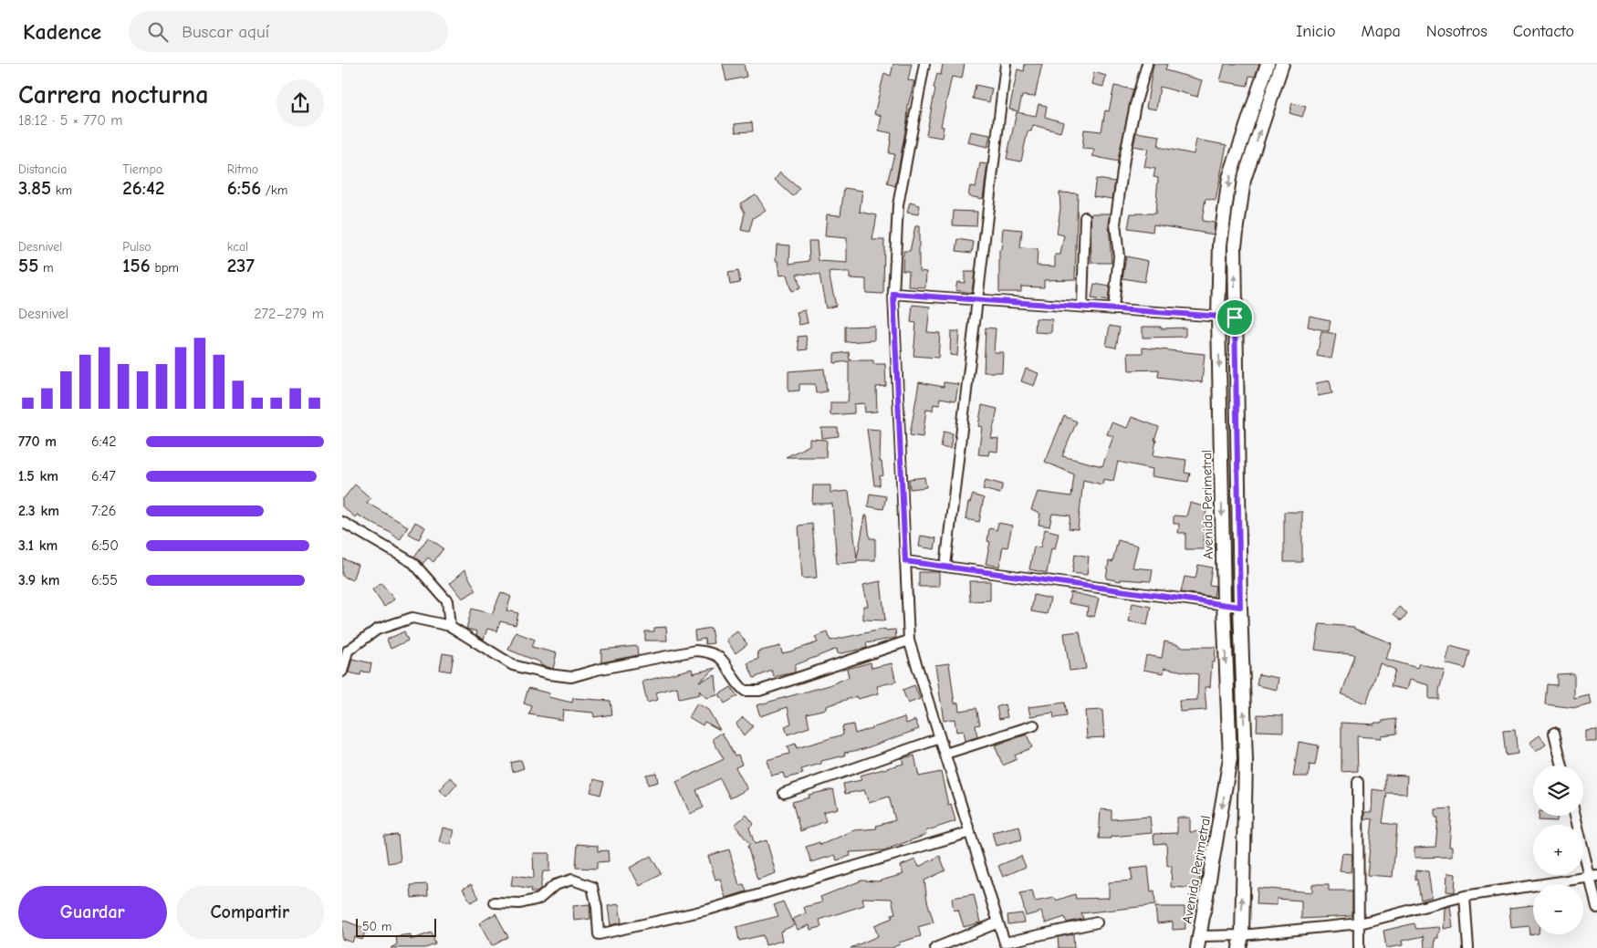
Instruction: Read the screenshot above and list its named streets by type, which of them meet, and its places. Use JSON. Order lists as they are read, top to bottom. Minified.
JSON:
{"streets":{"main road":["Avenida Perimetral"]},"scale_bar":"50 m","page":{"header":"Kadence","search":"Buscar aquí","nav":["Inicio","Mapa","Nosotros","Contacto"],"heading":["Carrera nocturna","18:12 · 5 × 770 m"],"stats":[["Distancia","3.85 km"],["Tiempo","26:42"],["Ritmo","6:56 /km"],["Desnivel","55 m"],["Pulso","156 bpm"],["kcal","237"]],"chart":["Desnivel","272–279 m"],"list":[{"name":"770 m","note":"6:42"},{"name":"1.5 km","note":"6:47"},{"name":"2.3 km","note":"7:26"},{"name":"3.1 km","note":"6:50"},{"name":"3.9 km","note":"6:55"}],"map_buttons":["+","−"],"buttons":["Guardar","Compartir"],"scale":"50 m"}}
